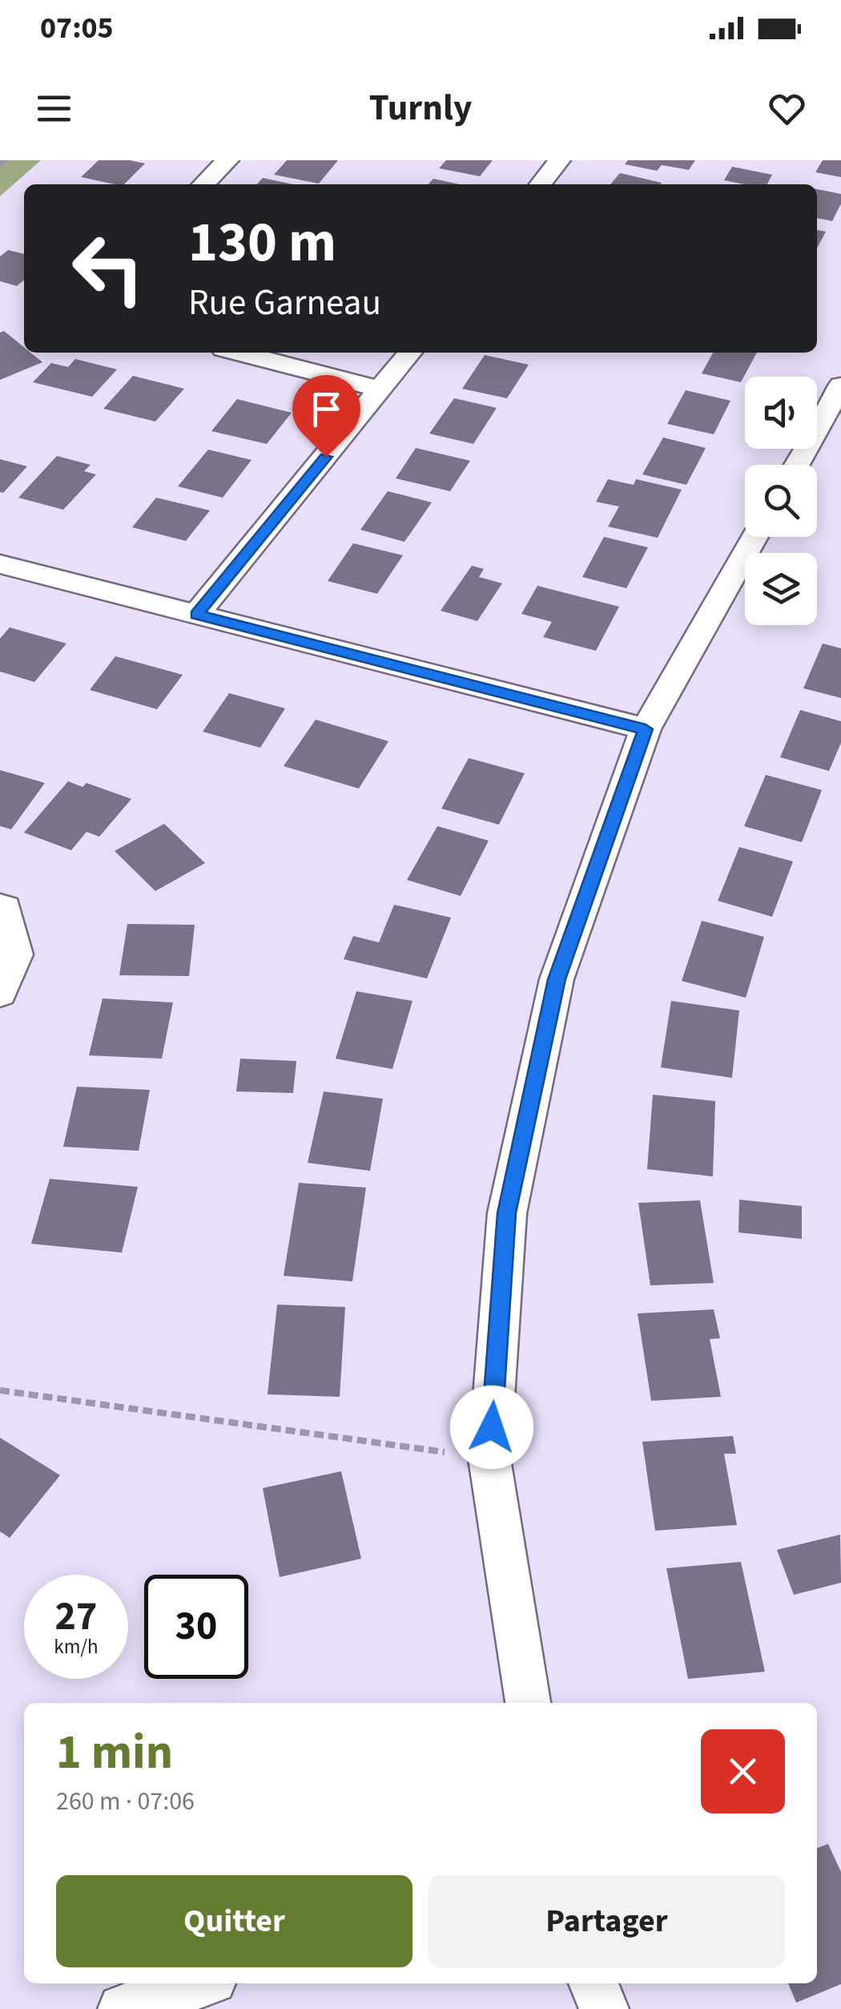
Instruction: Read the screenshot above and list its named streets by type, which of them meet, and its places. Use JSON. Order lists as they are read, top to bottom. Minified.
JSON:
{"page":{"status":"07:05","header":"Turnly","turn":["130 m","Rue Garneau"],"speed":"27 km/h","limit":"30","heading":["1 min","260 m · 07:06"],"buttons":["Quitter","Partager"]}}
